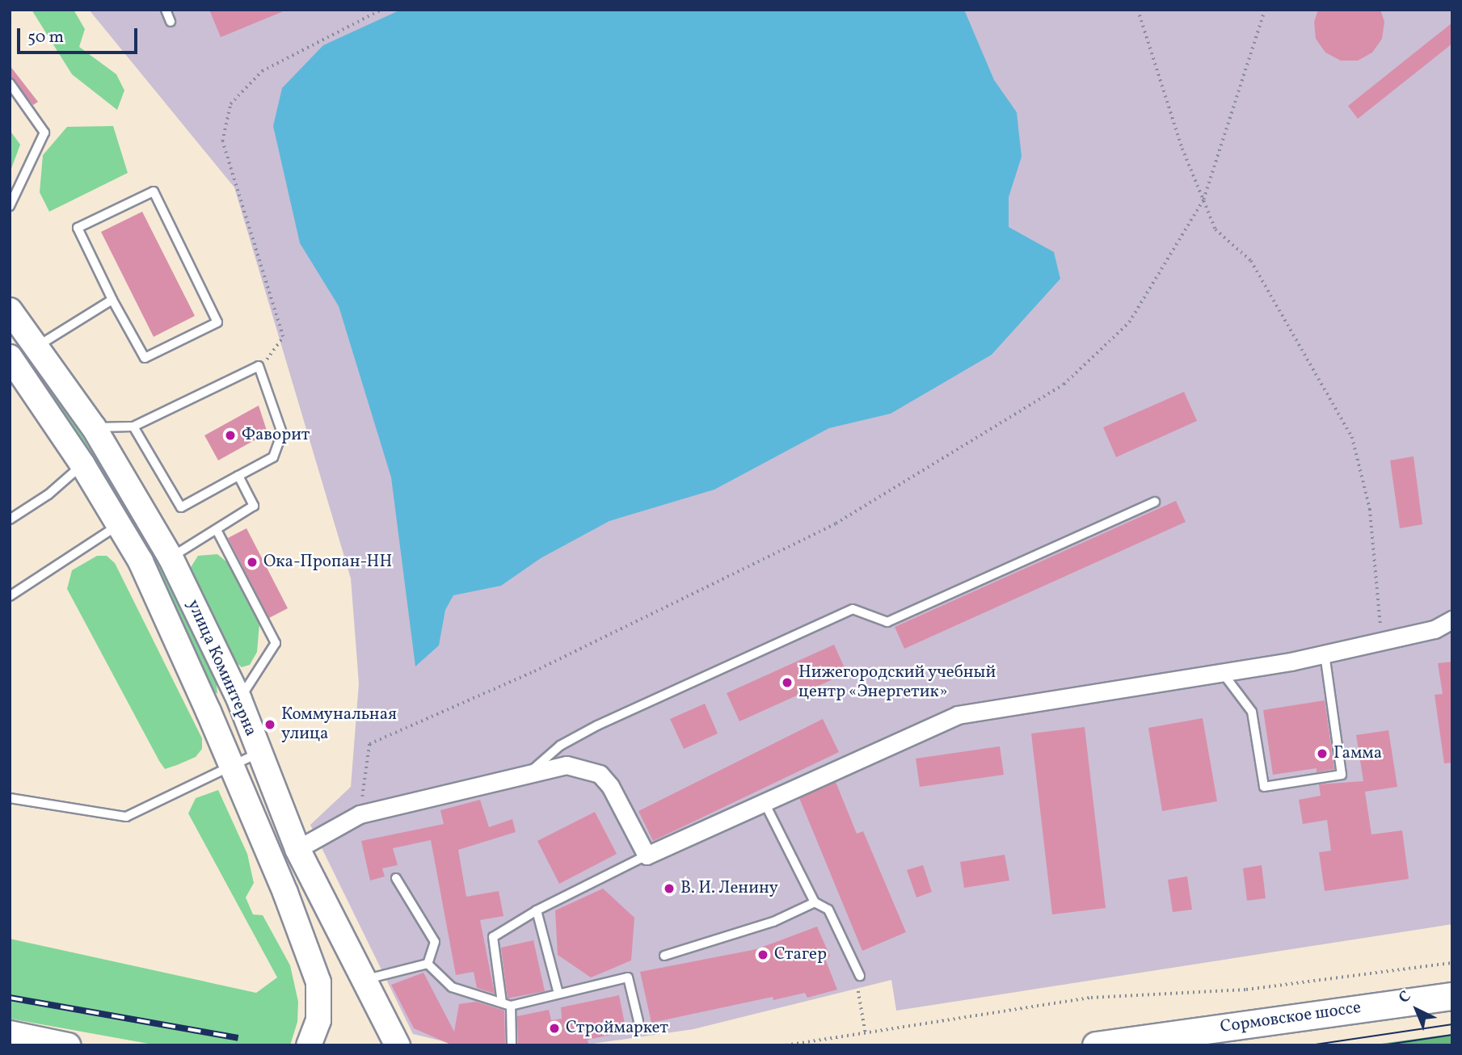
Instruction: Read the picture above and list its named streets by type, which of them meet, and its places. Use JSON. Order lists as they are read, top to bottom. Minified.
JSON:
{"streets":{"main road":["улица Коминтерна","Сормовское шоссе"]},"places":["Фаворит","Ока-Пропан-НН","Нижегородский учебный центр «Энергетик»","Коммунальная улица","Гамма","В. И. Ленину","Стагер","Строймаркет"],"scale_bar":"50 m","north":"top left"}
